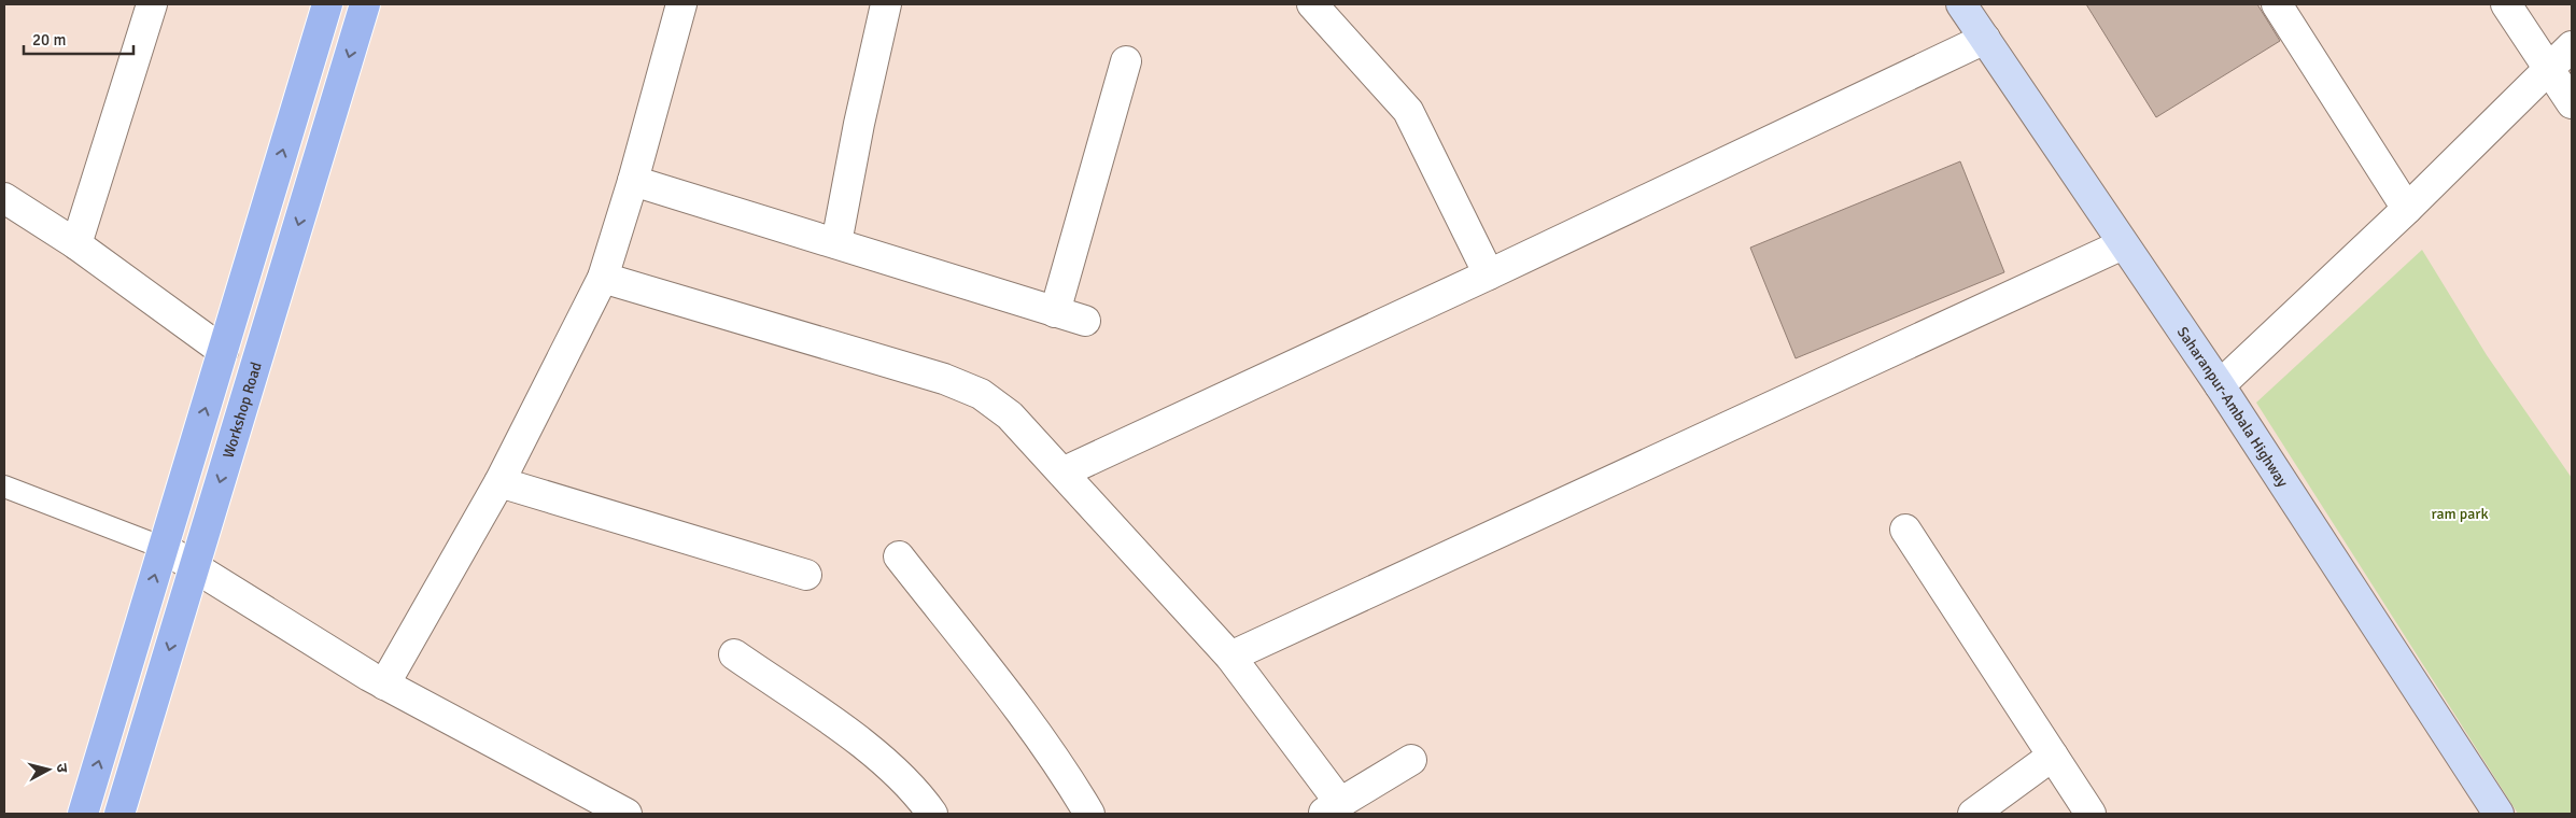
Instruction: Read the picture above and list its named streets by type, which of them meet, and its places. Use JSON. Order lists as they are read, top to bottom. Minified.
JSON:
{"streets":{"main road":["Saharanpur-Ambala Highway","Workshop Road"]},"parks":["ram park"],"scale_bar":"20 m","north":"right"}
